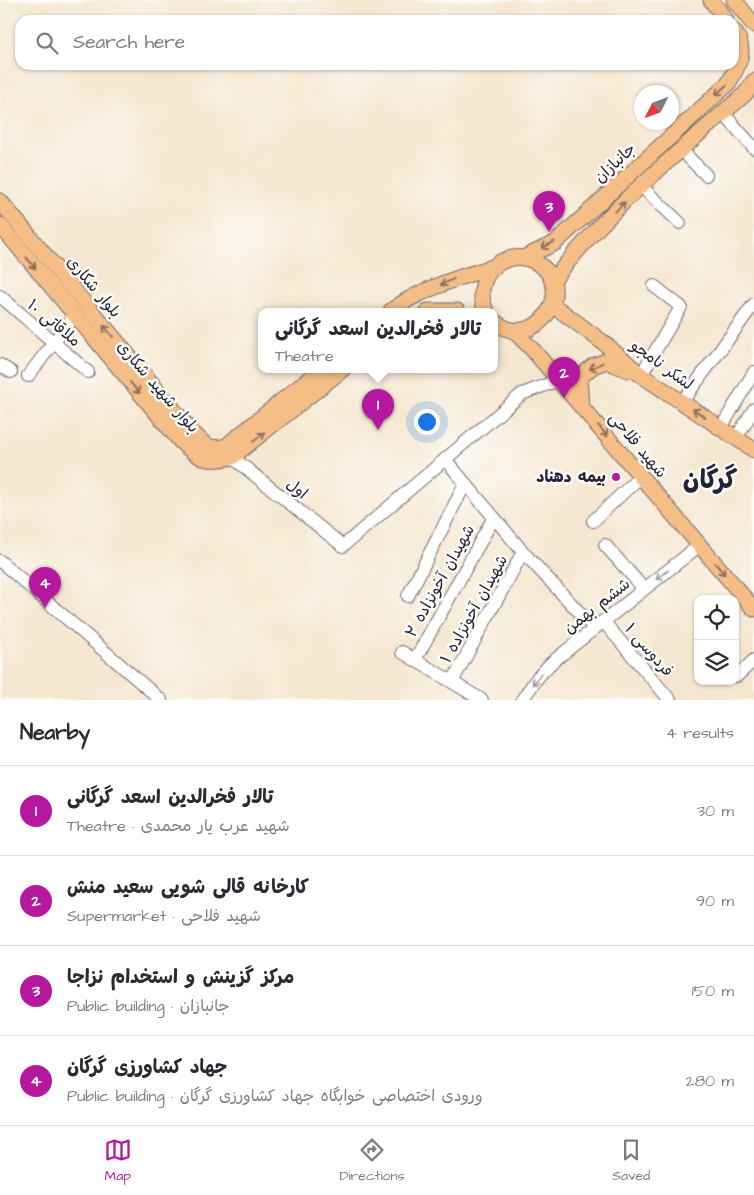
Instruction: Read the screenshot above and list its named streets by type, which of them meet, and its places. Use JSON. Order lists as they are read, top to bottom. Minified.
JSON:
{"streets":{"main road":["جانبازان","بلوار شکاری","لشکر نامجو","بلوار شهید شکاری","شهید فلاحی"],"street":["۱۰ ملاقاتی","اول","۲ شهیدان آخونزاده","ششم بهمن","۱ شهیدان آخونزاده","۱ فردوسی"]},"crossings":[["بلوار شهید شکاری","اول"],["شهید فلاحی","ششم بهمن"],["اول","۱ فردوسی"],["۲ شهیدان آخونزاده","۱ فردوسی"],["ششم بهمن","۱ فردوسی"],["۱ شهیدان آخونزاده","۱ فردوسی"]],"one_way":["بلوار شهید شکاری","شهید فلاحی"],"districts":["گرگان"],"places":["بیمه دهناد"],"north":"bottom left","page":{"search":"Search here","pins":["3","2","1","4"],"popup":["تالار فخرالدین اسعد گرگانی","Theatre"],"heading":["Nearby","4 results"],"list":[{"mark":"1","name":"تالار فخرالدین اسعد گرگانی","note":"Theatre · شهید عرب یار محمدی","value":"30 m"},{"mark":"2","name":"کارخانه قالی شویی سعید منش","note":"Supermarket · شهید فلاحی","value":"90 m"},{"mark":"3","name":"مرکز گزینش و استخدام نزاجا","note":"Public building · جانبازان","value":"150 m"},{"mark":"4","name":"جهاد کشاورزی گرگان","note":"Public building · ورودی اختصاصی خوابگاه جهاد کشاورزی گرگان","value":"280 m"}],"nav":["Map","Directions","Saved"]}}
